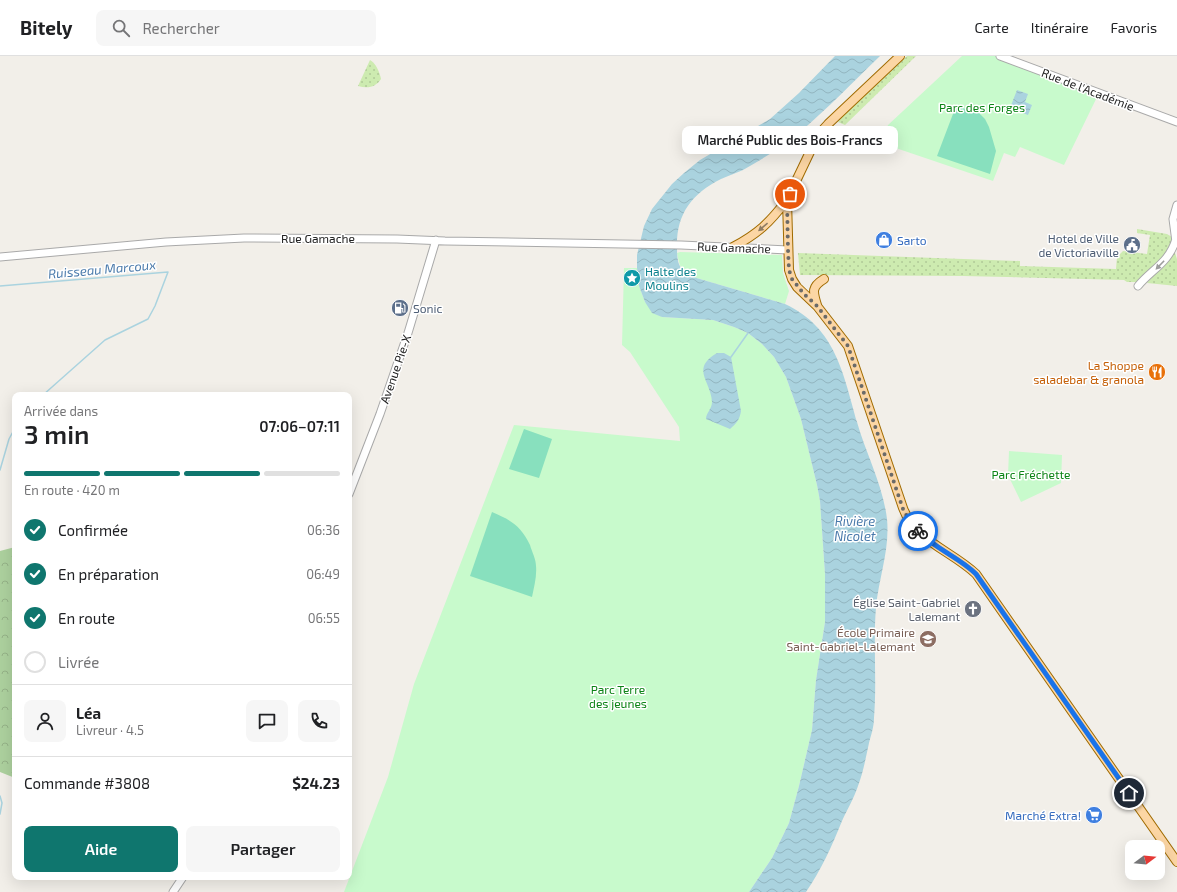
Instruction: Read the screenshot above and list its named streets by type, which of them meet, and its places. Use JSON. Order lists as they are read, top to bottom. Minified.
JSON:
{"streets":{"street":["Rue de l'Académie","Rue Gamache","Avenue Pie-X"]},"crossings":[["Rue Gamache","Avenue Pie-X"]],"water":["Ruisseau Marcoux","Rivière Nicolet"],"parks":["Parc des Forges","Parc Fréchette","Parc Terre des jeunes"],"places":{"other":["Marché Public des Bois-Francs"],"shop":["Sarto"],"public building":["Hotel de Ville de Victoriaville"],"place":["Halte des Moulins"],"fuel station":["Sonic"],"restaurant":["La Shoppe saladebar & granola"],"church":["Église Saint-Gabriel Lalemant"],"school or university":["École Primaire Saint-Gabriel-Lalemant"],"supermarket":["Marché Extra!"]},"north":"right","page":{"header":"Bitely","search":"Rechercher","nav":["Carte","Itinéraire","Favoris"],"bubble":"Marché Public des Bois-Francs","heading":["3 min","Arrivée dans","07:06–07:11"],"panel":["Léa","Livreur · 4.5","Commande #3808","$24.23"],"bar":"En route · 420 m","list":[["Confirmée","06:36"],["En préparation","06:49"],["En route","06:55"],"Livrée"],"buttons":["Aide","Partager"]}}
